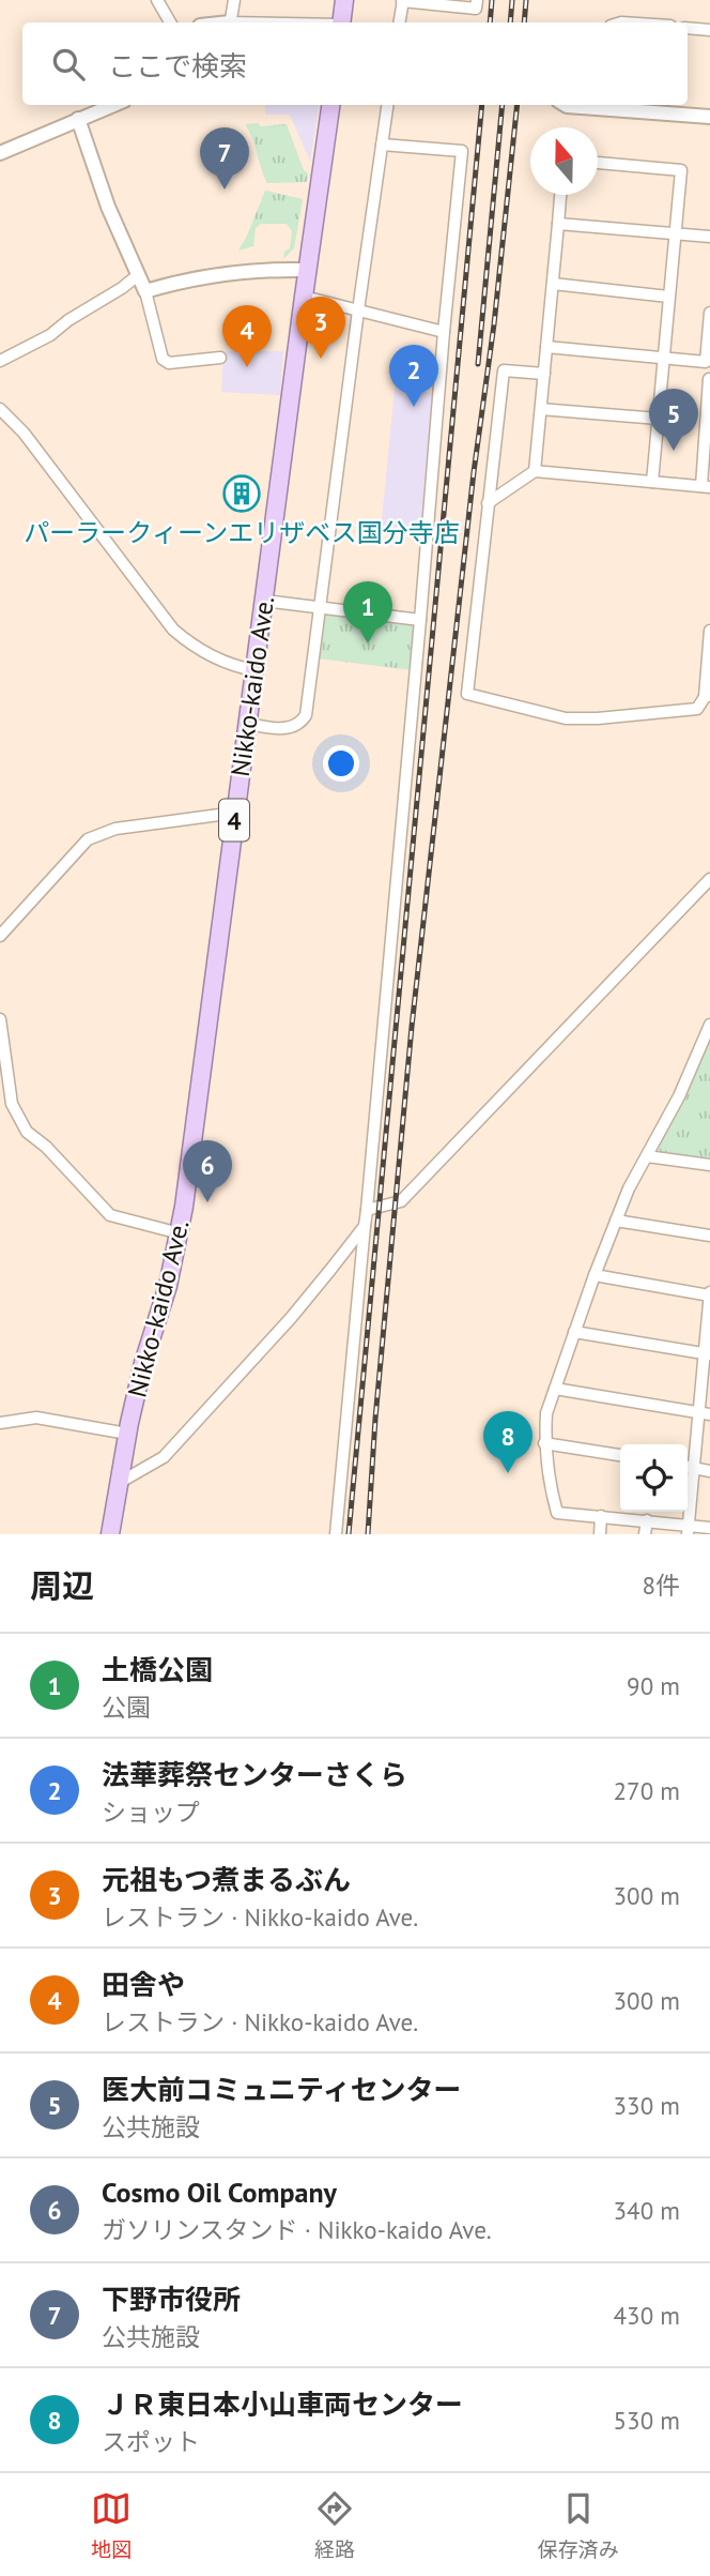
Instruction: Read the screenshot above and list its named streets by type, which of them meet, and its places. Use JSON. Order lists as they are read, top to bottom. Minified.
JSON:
{"streets":{"highway":["Nikko-kaido Ave.","4"]},"places":{"building":["パーラークィーンエリザベス国分寺店"]},"north":"top","page":{"search":"ここで検索","pins":["7","3","4","2","5","1","6","8"],"heading":["周辺","8件"],"list":[{"mark":"1","name":"土橋公園","note":"公園","value":"90 m"},{"mark":"2","name":"法華葬祭センターさくら","note":"ショップ","value":"270 m"},{"mark":"3","name":"元祖もつ煮まるぶん","note":"レストラン · Nikko-kaido Ave.","value":"300 m"},{"mark":"4","name":"田舎や","note":"レストラン · Nikko-kaido Ave.","value":"300 m"},{"mark":"5","name":"医大前コミュニティセンター","note":"公共施設","value":"330 m"},{"mark":"6","name":"Cosmo Oil Company","note":"ガソリンスタンド · Nikko-kaido Ave.","value":"340 m"},{"mark":"7","name":"下野市役所","note":"公共施設","value":"430 m"},{"mark":"8","name":"ＪＲ東日本小山車両センター","note":"スポット","value":"530 m"}],"nav":["地図","経路","保存済み"]}}
